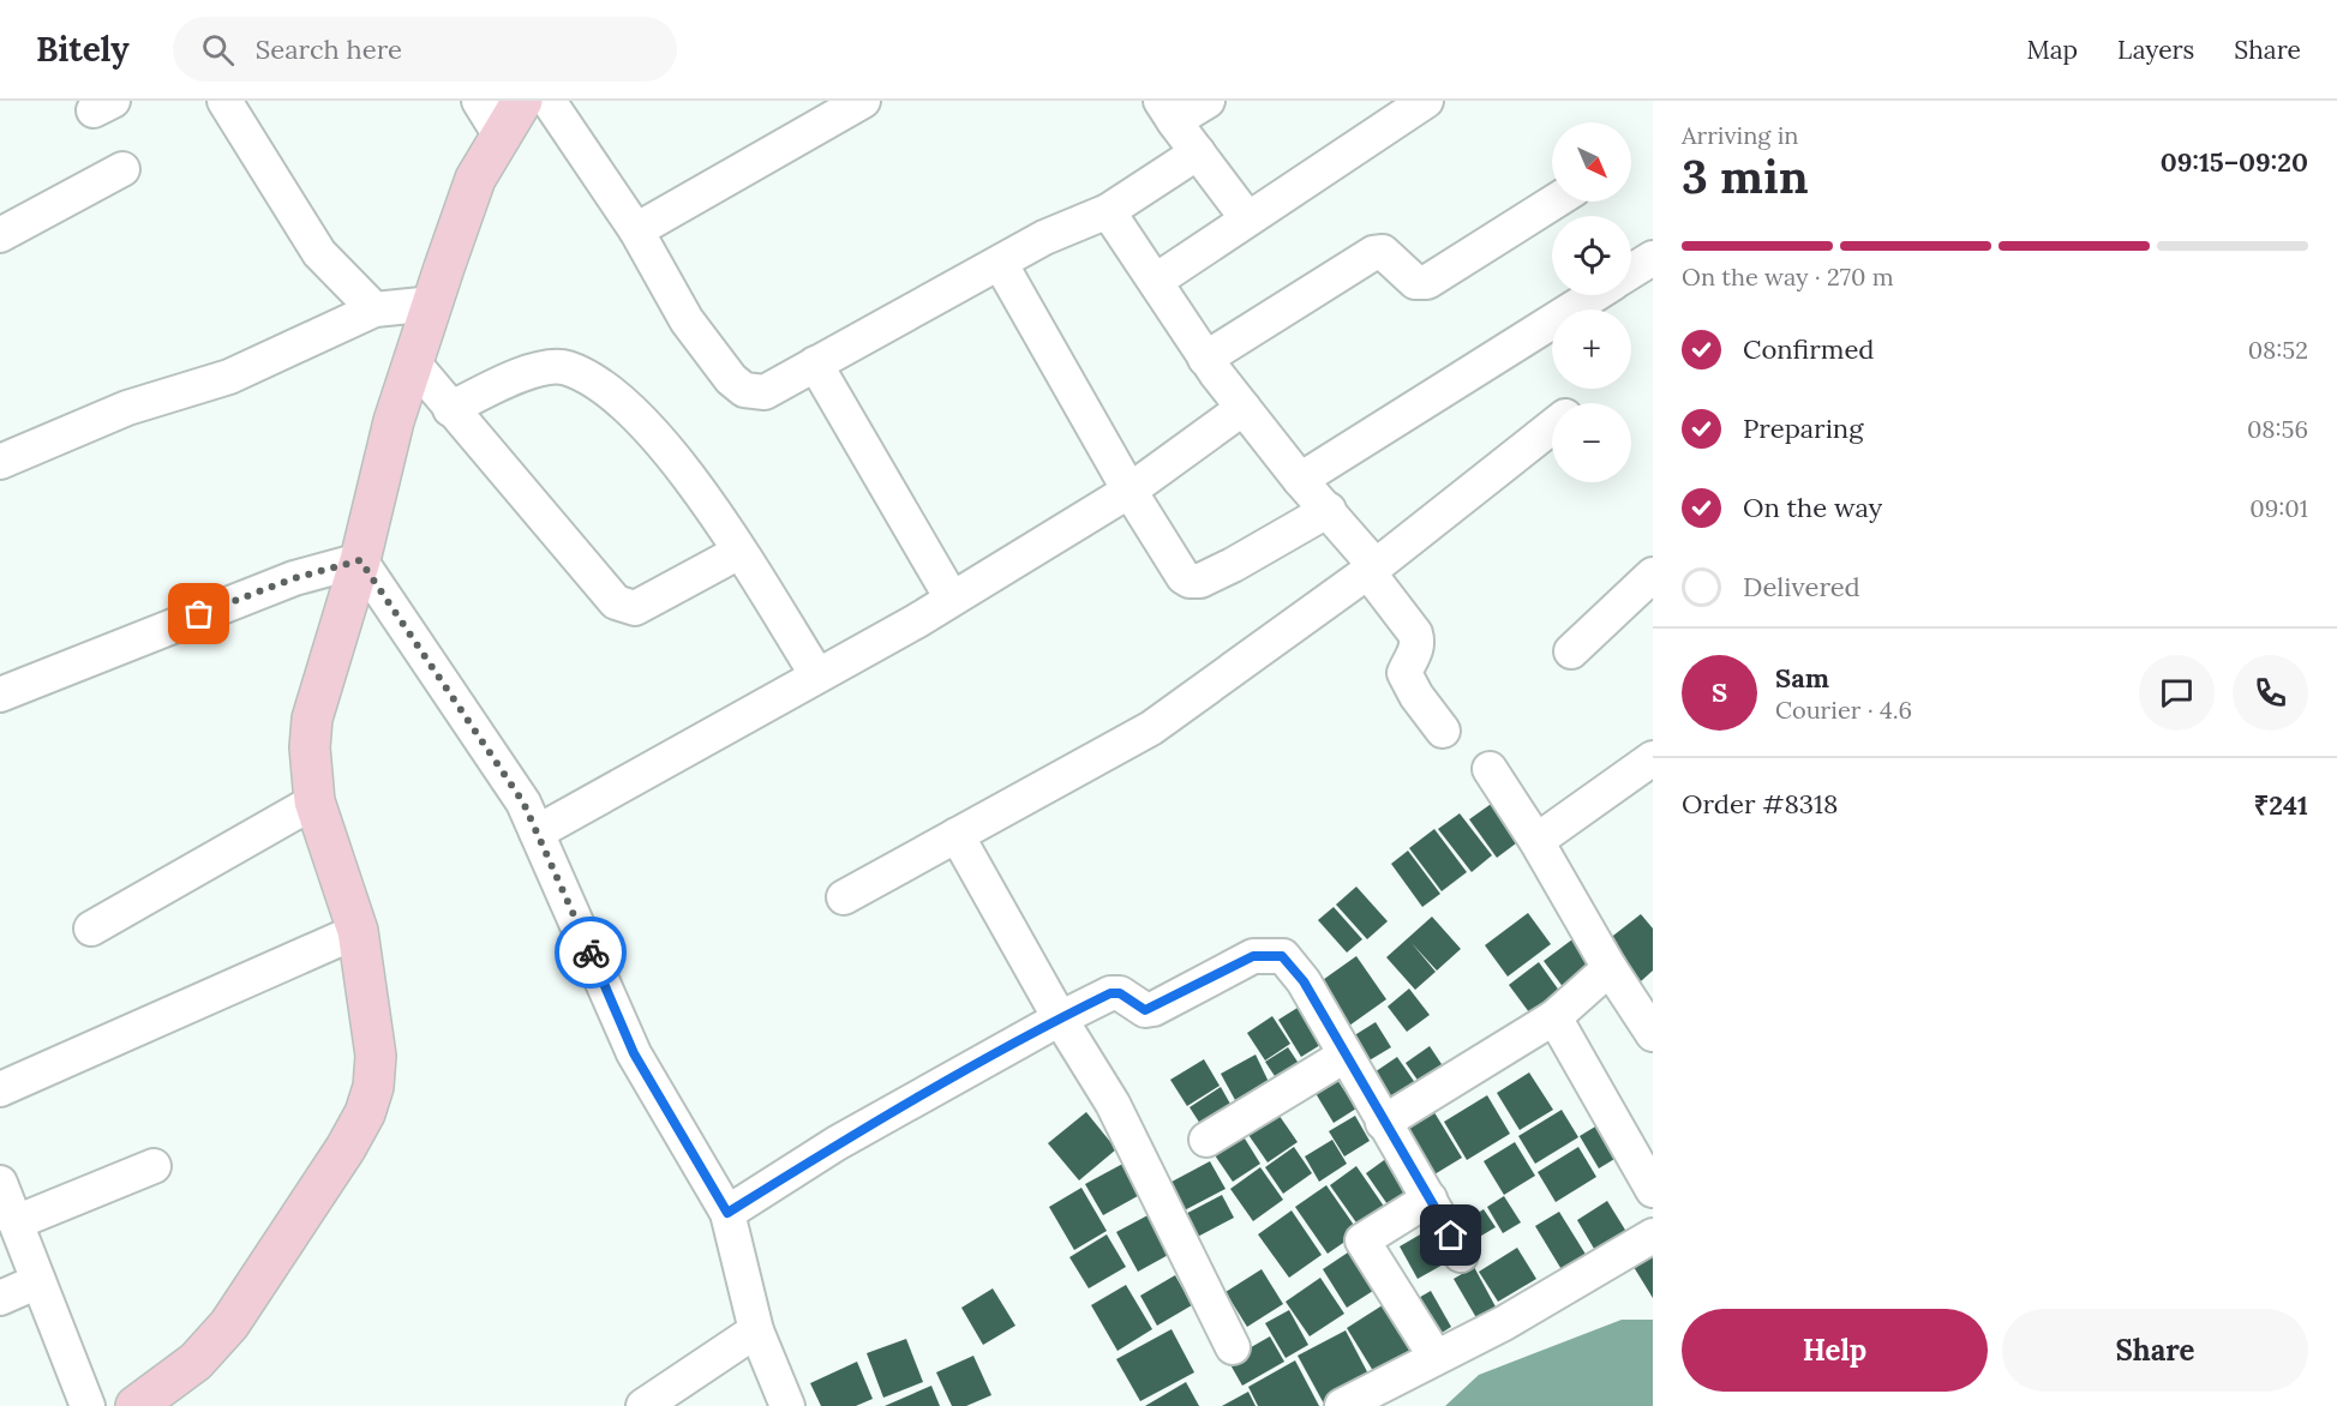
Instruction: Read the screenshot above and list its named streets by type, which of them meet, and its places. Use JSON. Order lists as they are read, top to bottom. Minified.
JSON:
{"north":"bottom right","page":{"header":"Bitely","search":"Search here","nav":["Map","Layers","Share"],"heading":["3 min","Arriving in","09:15–09:20"],"panel":["Sam","Courier · 4.6","Order #8318","₹241"],"map_buttons":["+","−"],"bar":"On the way · 270 m","list":[["Confirmed","08:52"],["Preparing","08:56"],["On the way","09:01"],"Delivered"],"round":"S","buttons":["Help","Share"]}}
